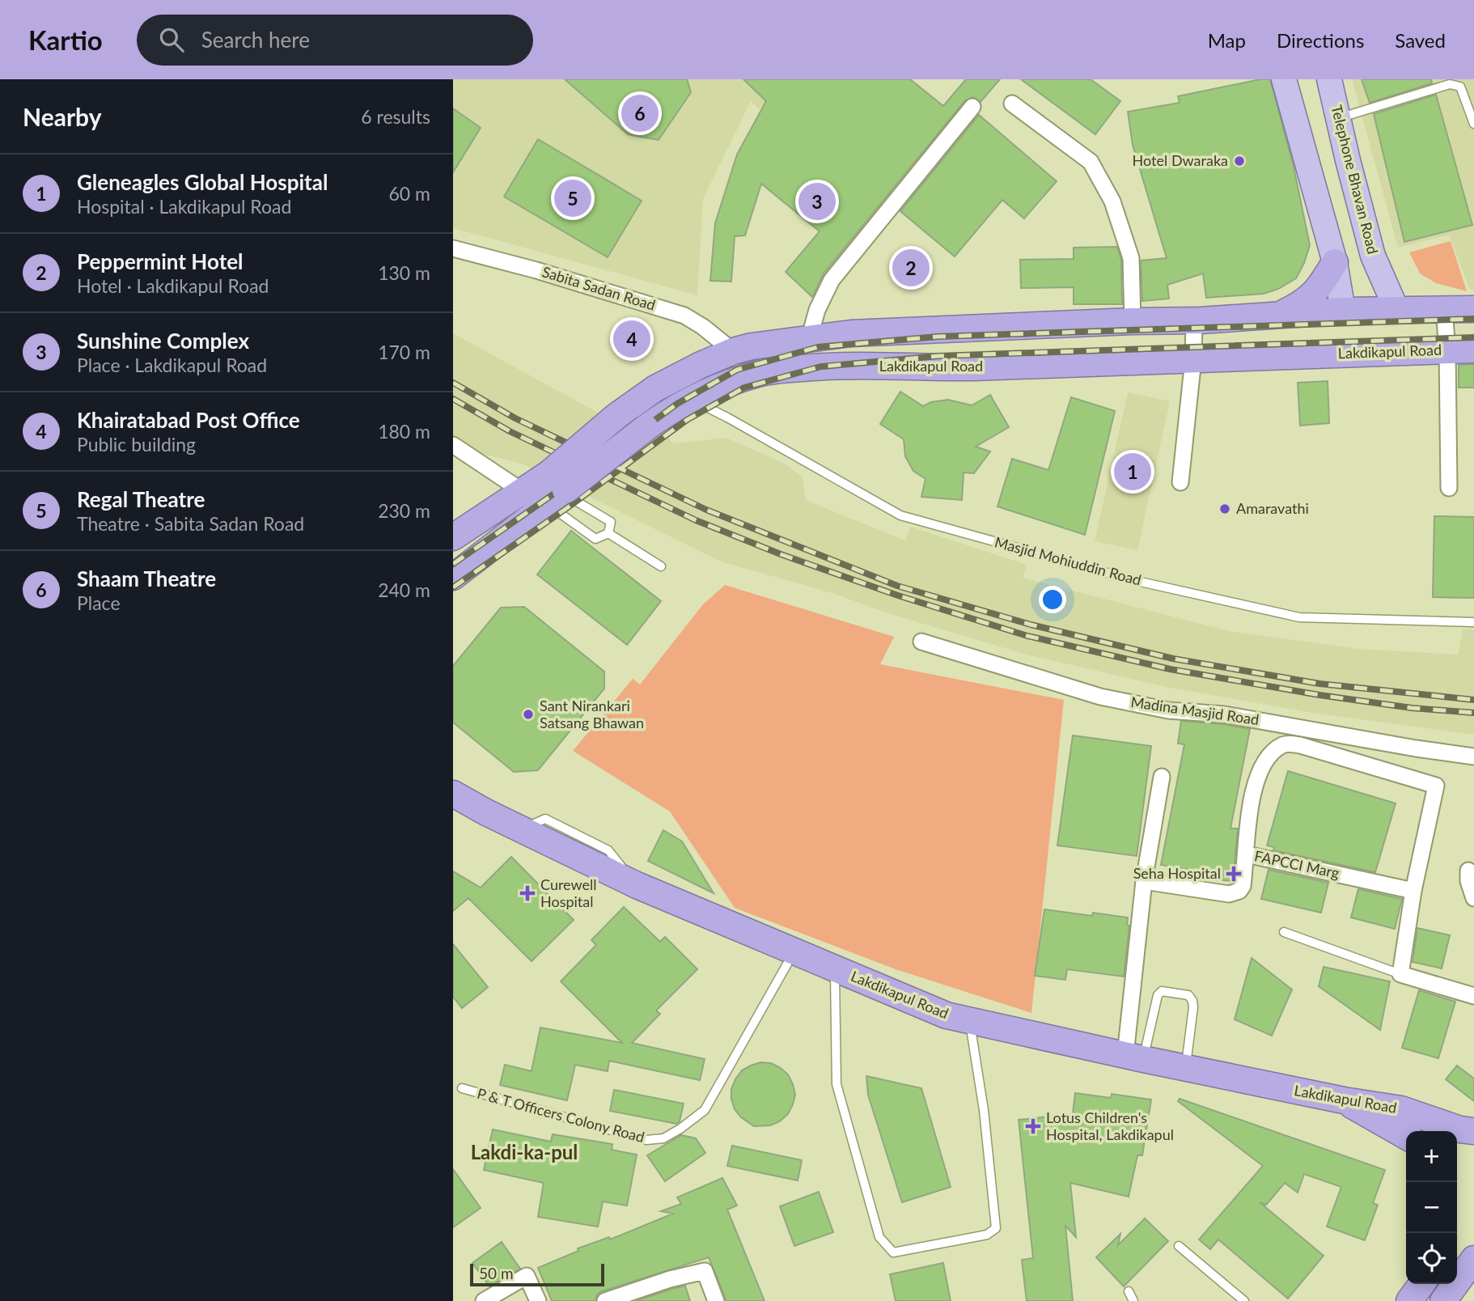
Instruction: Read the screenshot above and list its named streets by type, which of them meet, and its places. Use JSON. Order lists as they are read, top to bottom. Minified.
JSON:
{"streets":{"highway":["Lakdikapul Road"],"main road":["Telephone Bhavan Road"],"street":["Sabita Sadan Road","Madina Masjid Road","FAPCCI Marg"],"lane":["Masjid Mohiuddin Road","P & T Officers Colony Road"]},"crossings":[["Telephone Bhavan Road","Lakdikapul Road"],["Sabita Sadan Road","Lakdikapul Road"],["Lakdikapul Road","Masjid Mohiuddin Road"],["Lakdikapul Road","P & T Officers Colony Road"]],"districts":["Lakdi-ka-pul"],"places":{"other":["Hotel Dwaraka","Amaravathi","Sant Nirankari Satsang Bhawan"],"health":["Seha Hospital","Curewell Hospital","Lotus Children's Hospital, Lakdikapul"]},"scale_bar":"50 m","page":{"header":"Kartio","search":"Search here","nav":["Map","Directions","Saved"],"heading":["Nearby","6 results"],"pins":["6","5","3","2","4","1"],"list":[{"mark":"1","name":"Gleneagles Global Hospital","note":"Hospital · Lakdikapul Road","value":"60 m"},{"mark":"2","name":"Peppermint Hotel","note":"Hotel · Lakdikapul Road","value":"130 m"},{"mark":"3","name":"Sunshine Complex","note":"Place · Lakdikapul Road","value":"170 m"},{"mark":"4","name":"Khairatabad Post Office","note":"Public building","value":"180 m"},{"mark":"5","name":"Regal Theatre","note":"Theatre · Sabita Sadan Road","value":"230 m"},{"mark":"6","name":"Shaam Theatre","note":"Place","value":"240 m"}],"map_buttons":["+","−"],"scale":"50 m"}}
